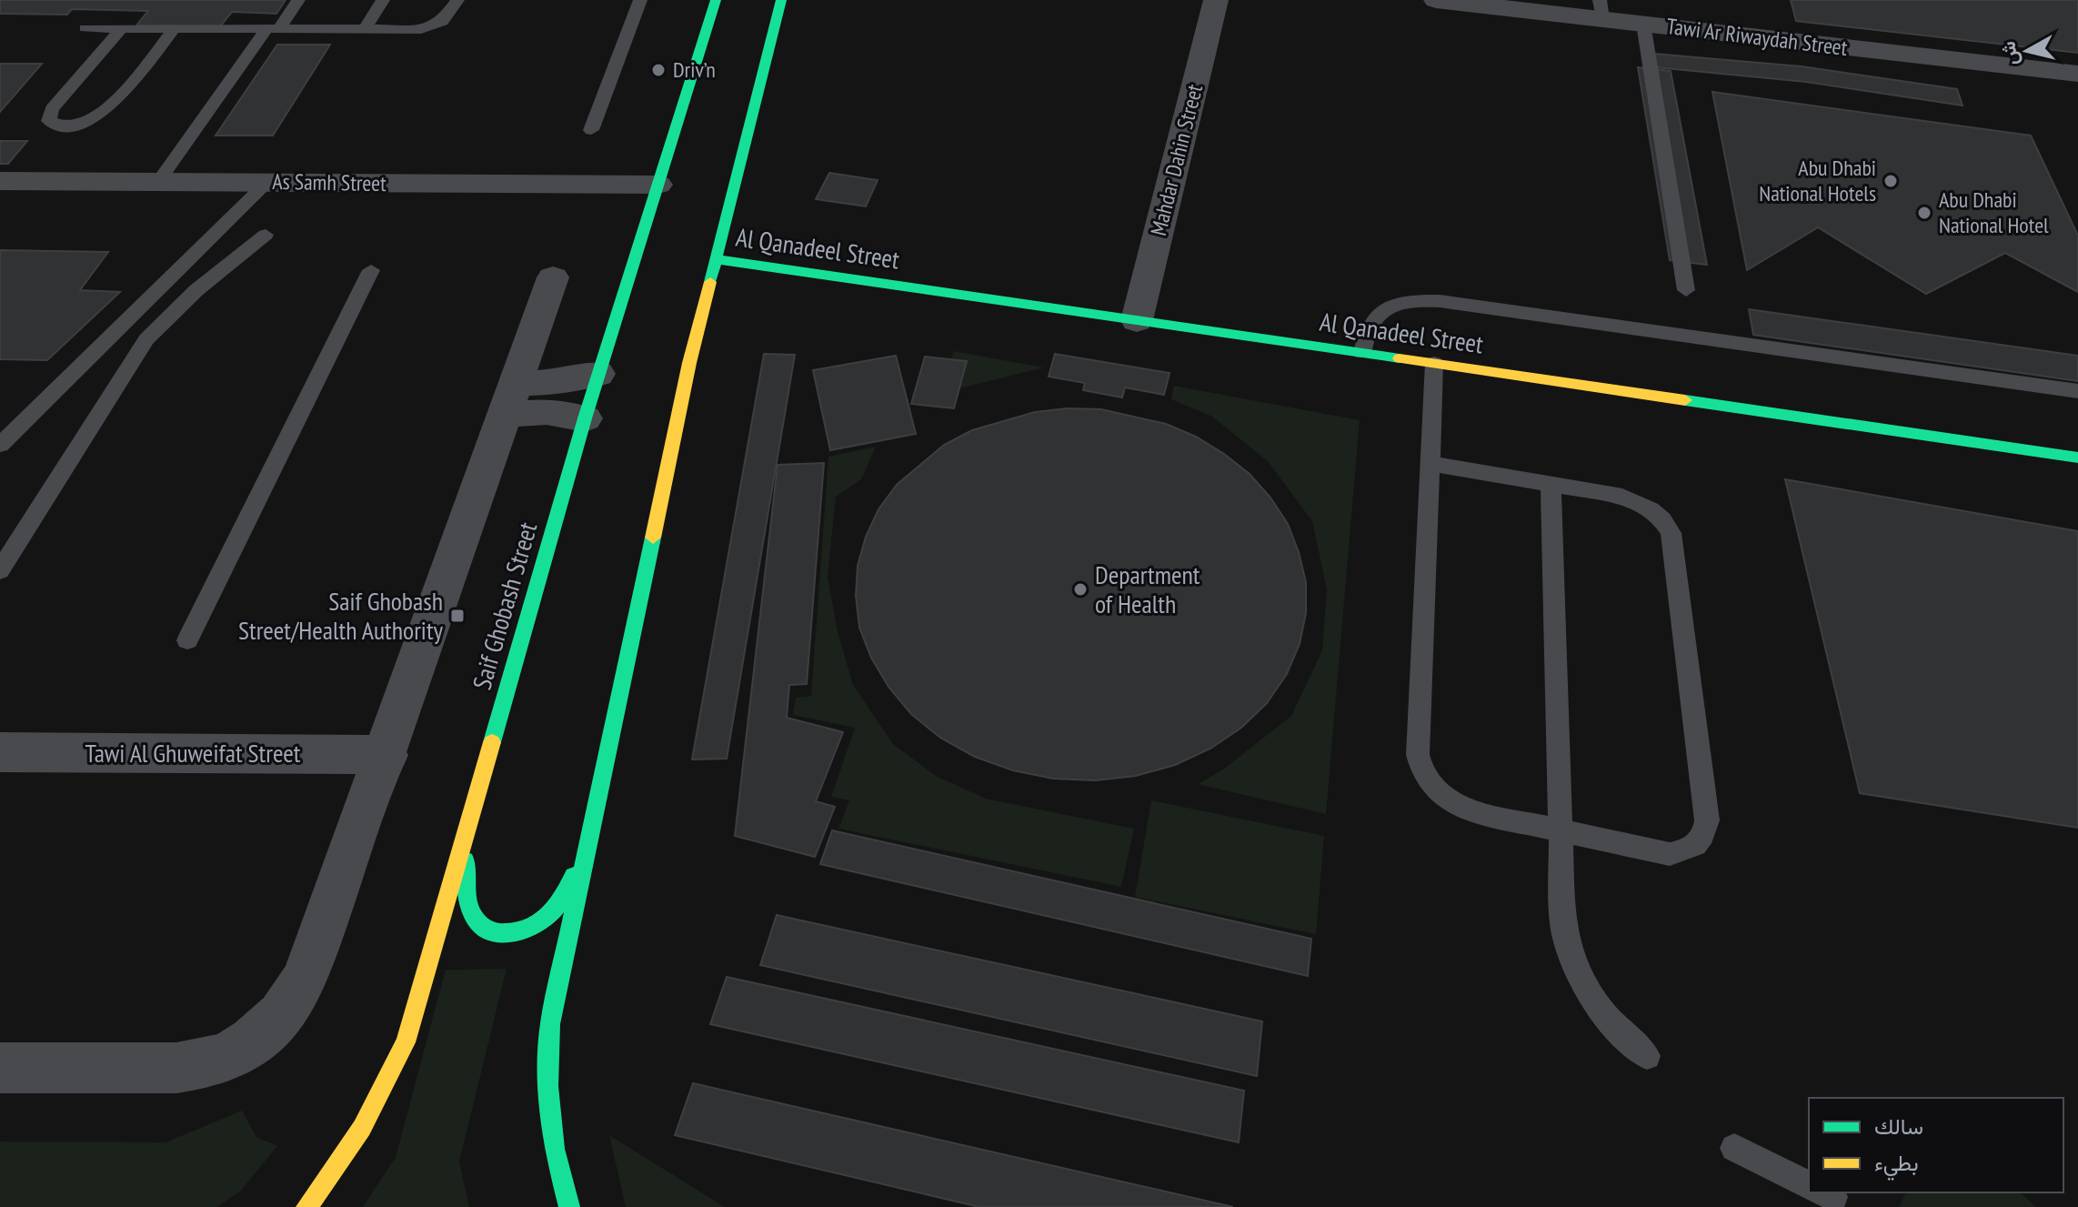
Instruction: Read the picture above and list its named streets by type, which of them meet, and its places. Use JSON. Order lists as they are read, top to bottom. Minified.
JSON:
{"streets":{"street":["Tawi Ar Riwaydah Street","Mahdar Dahin Street","As Samh Street","Al Qanadeel Street","Saif Ghobash Street","Tawi Al Ghuweifat Street"]},"crossings":[["Mahdar Dahin Street","Al Qanadeel Street"],["As Samh Street","Saif Ghobash Street"]],"places":{"other":["Driv’n","Abu Dhabi National Hotels","Abu Dhabi National Hotel","Department of Health"],"transit":["Saif Ghobash Street/Health Authority"]},"legend":["سالك","بطيء"],"north":"left"}
